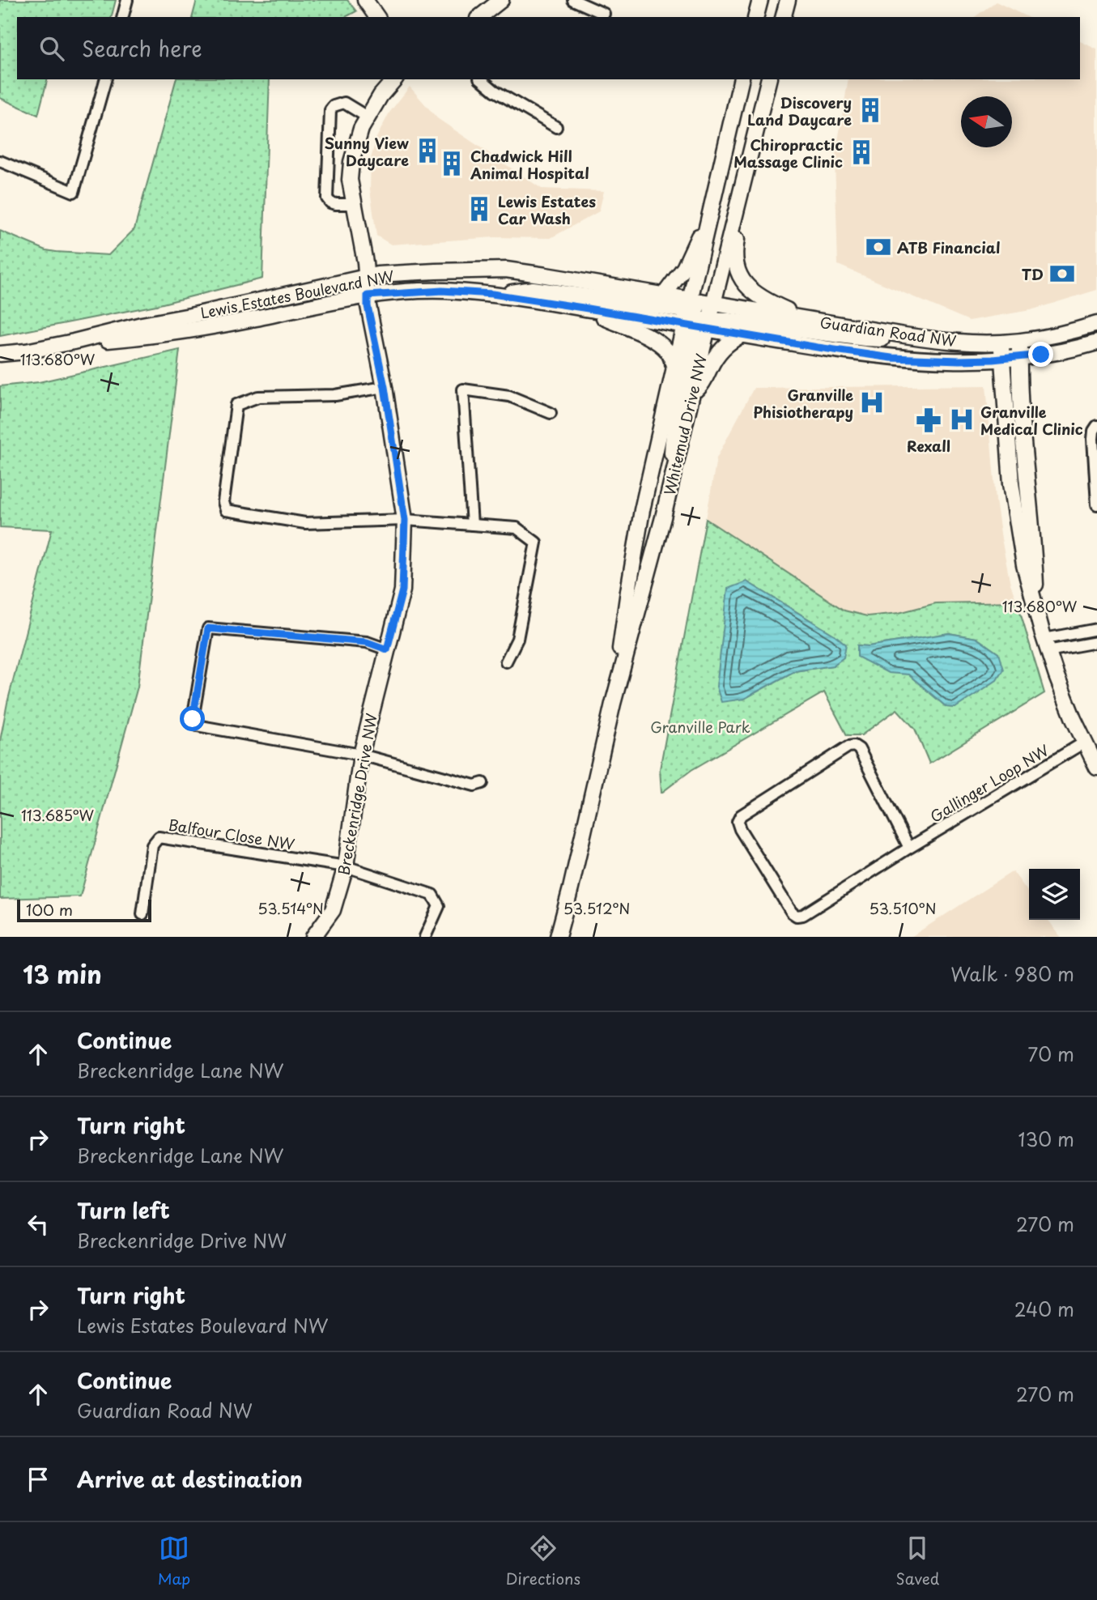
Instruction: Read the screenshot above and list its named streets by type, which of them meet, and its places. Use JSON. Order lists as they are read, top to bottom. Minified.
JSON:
{"streets":{"main road":["Lewis Estates Boulevard NW","Guardian Road NW","Whitemud Drive NW","Breckenridge Drive NW"],"street":["Gallinger Loop NW","Balfour Close NW"]},"crossings":[["Lewis Estates Boulevard NW","Guardian Road NW"],["Lewis Estates Boulevard NW","Whitemud Drive NW"],["Lewis Estates Boulevard NW","Breckenridge Drive NW"],["Guardian Road NW","Whitemud Drive NW"],["Breckenridge Drive NW","Balfour Close NW"]],"parks":["Granville Park"],"places":{"building":["Discovery Land Daycare","Sunny View Daycare","Chiropractic Massage Clinic","Chadwick Hill Animal Hospital","Lewis Estates Car Wash"],"bank":["ATB Financial","TD"],"hospital":["Granville Phisiotherapy","Granville Medical Clinic"],"pharmacy":["Rexall"]},"scale_bar":"100 m","north":"left","page":{"search":"Search here","scale":"100 m","heading":["13 min","Walk · 980 m"],"list":[["Continue","Breckenridge Lane NW","70 m"],["Turn right","Breckenridge Lane NW","130 m"],["Turn left","Breckenridge Drive NW","270 m"],["Turn right","Lewis Estates Boulevard NW","240 m"],["Continue","Guardian Road NW","270 m"],"Arrive at destination"],"nav":["Map","Directions","Saved"]},"coordinates":["113.680°W","113.685°W","53.514°N","53.512°N","53.510°N"]}
